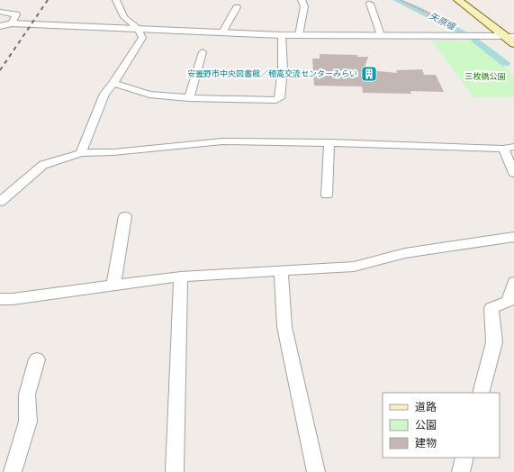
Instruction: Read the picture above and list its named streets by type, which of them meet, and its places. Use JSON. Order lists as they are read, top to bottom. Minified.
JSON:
{"water":["矢原堰"],"parks":["三枚橋公園"],"places":{"building":["安曇野市中央図書館／穂高交流センターみらい"]},"legend":["道路","公園","建物"]}
